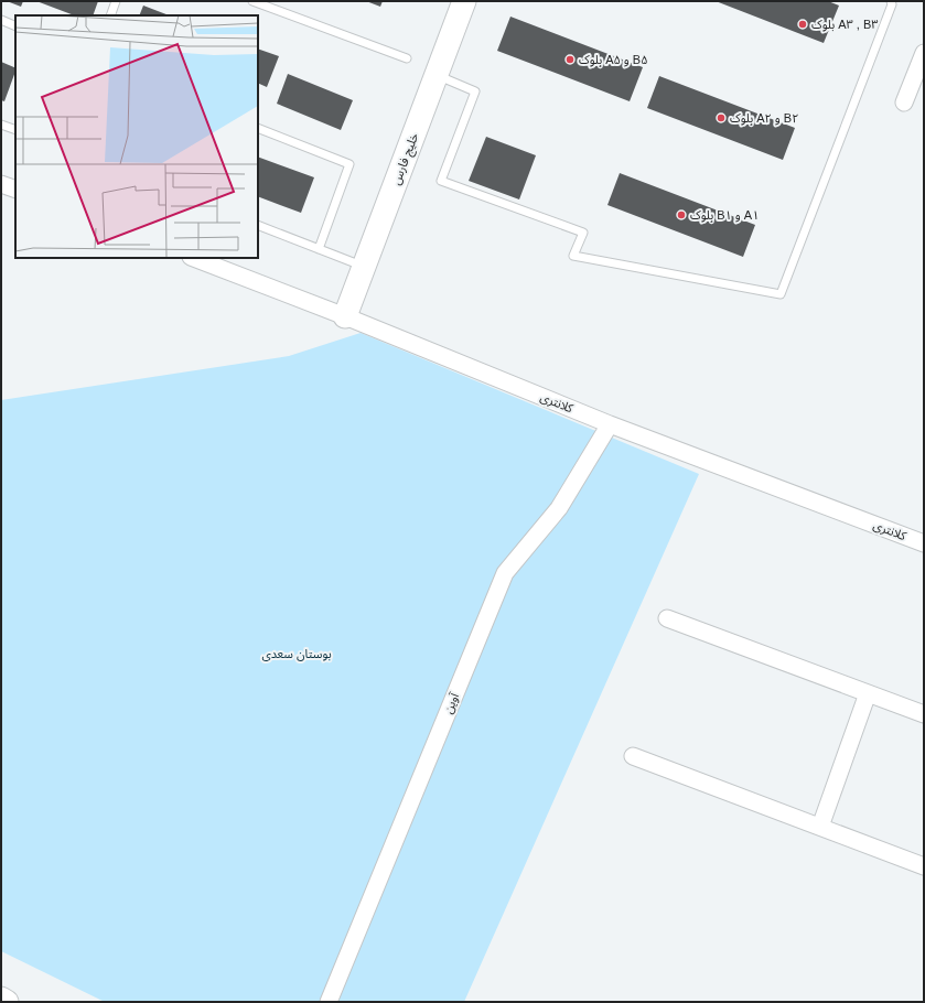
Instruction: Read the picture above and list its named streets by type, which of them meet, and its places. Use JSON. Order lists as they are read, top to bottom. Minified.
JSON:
{"streets":{"street":["خلیج فارس","کلانتری","آوین"]},"crossings":[["خلیج فارس","کلانتری"],["کلانتری","آوین"]],"parks":["بوستان سعدی"],"places":["بلوک A۳ , B۳","بلوک A۵ و B۵","بلوک A۲ و B۲","بلوک B۱ و A۱"]}
